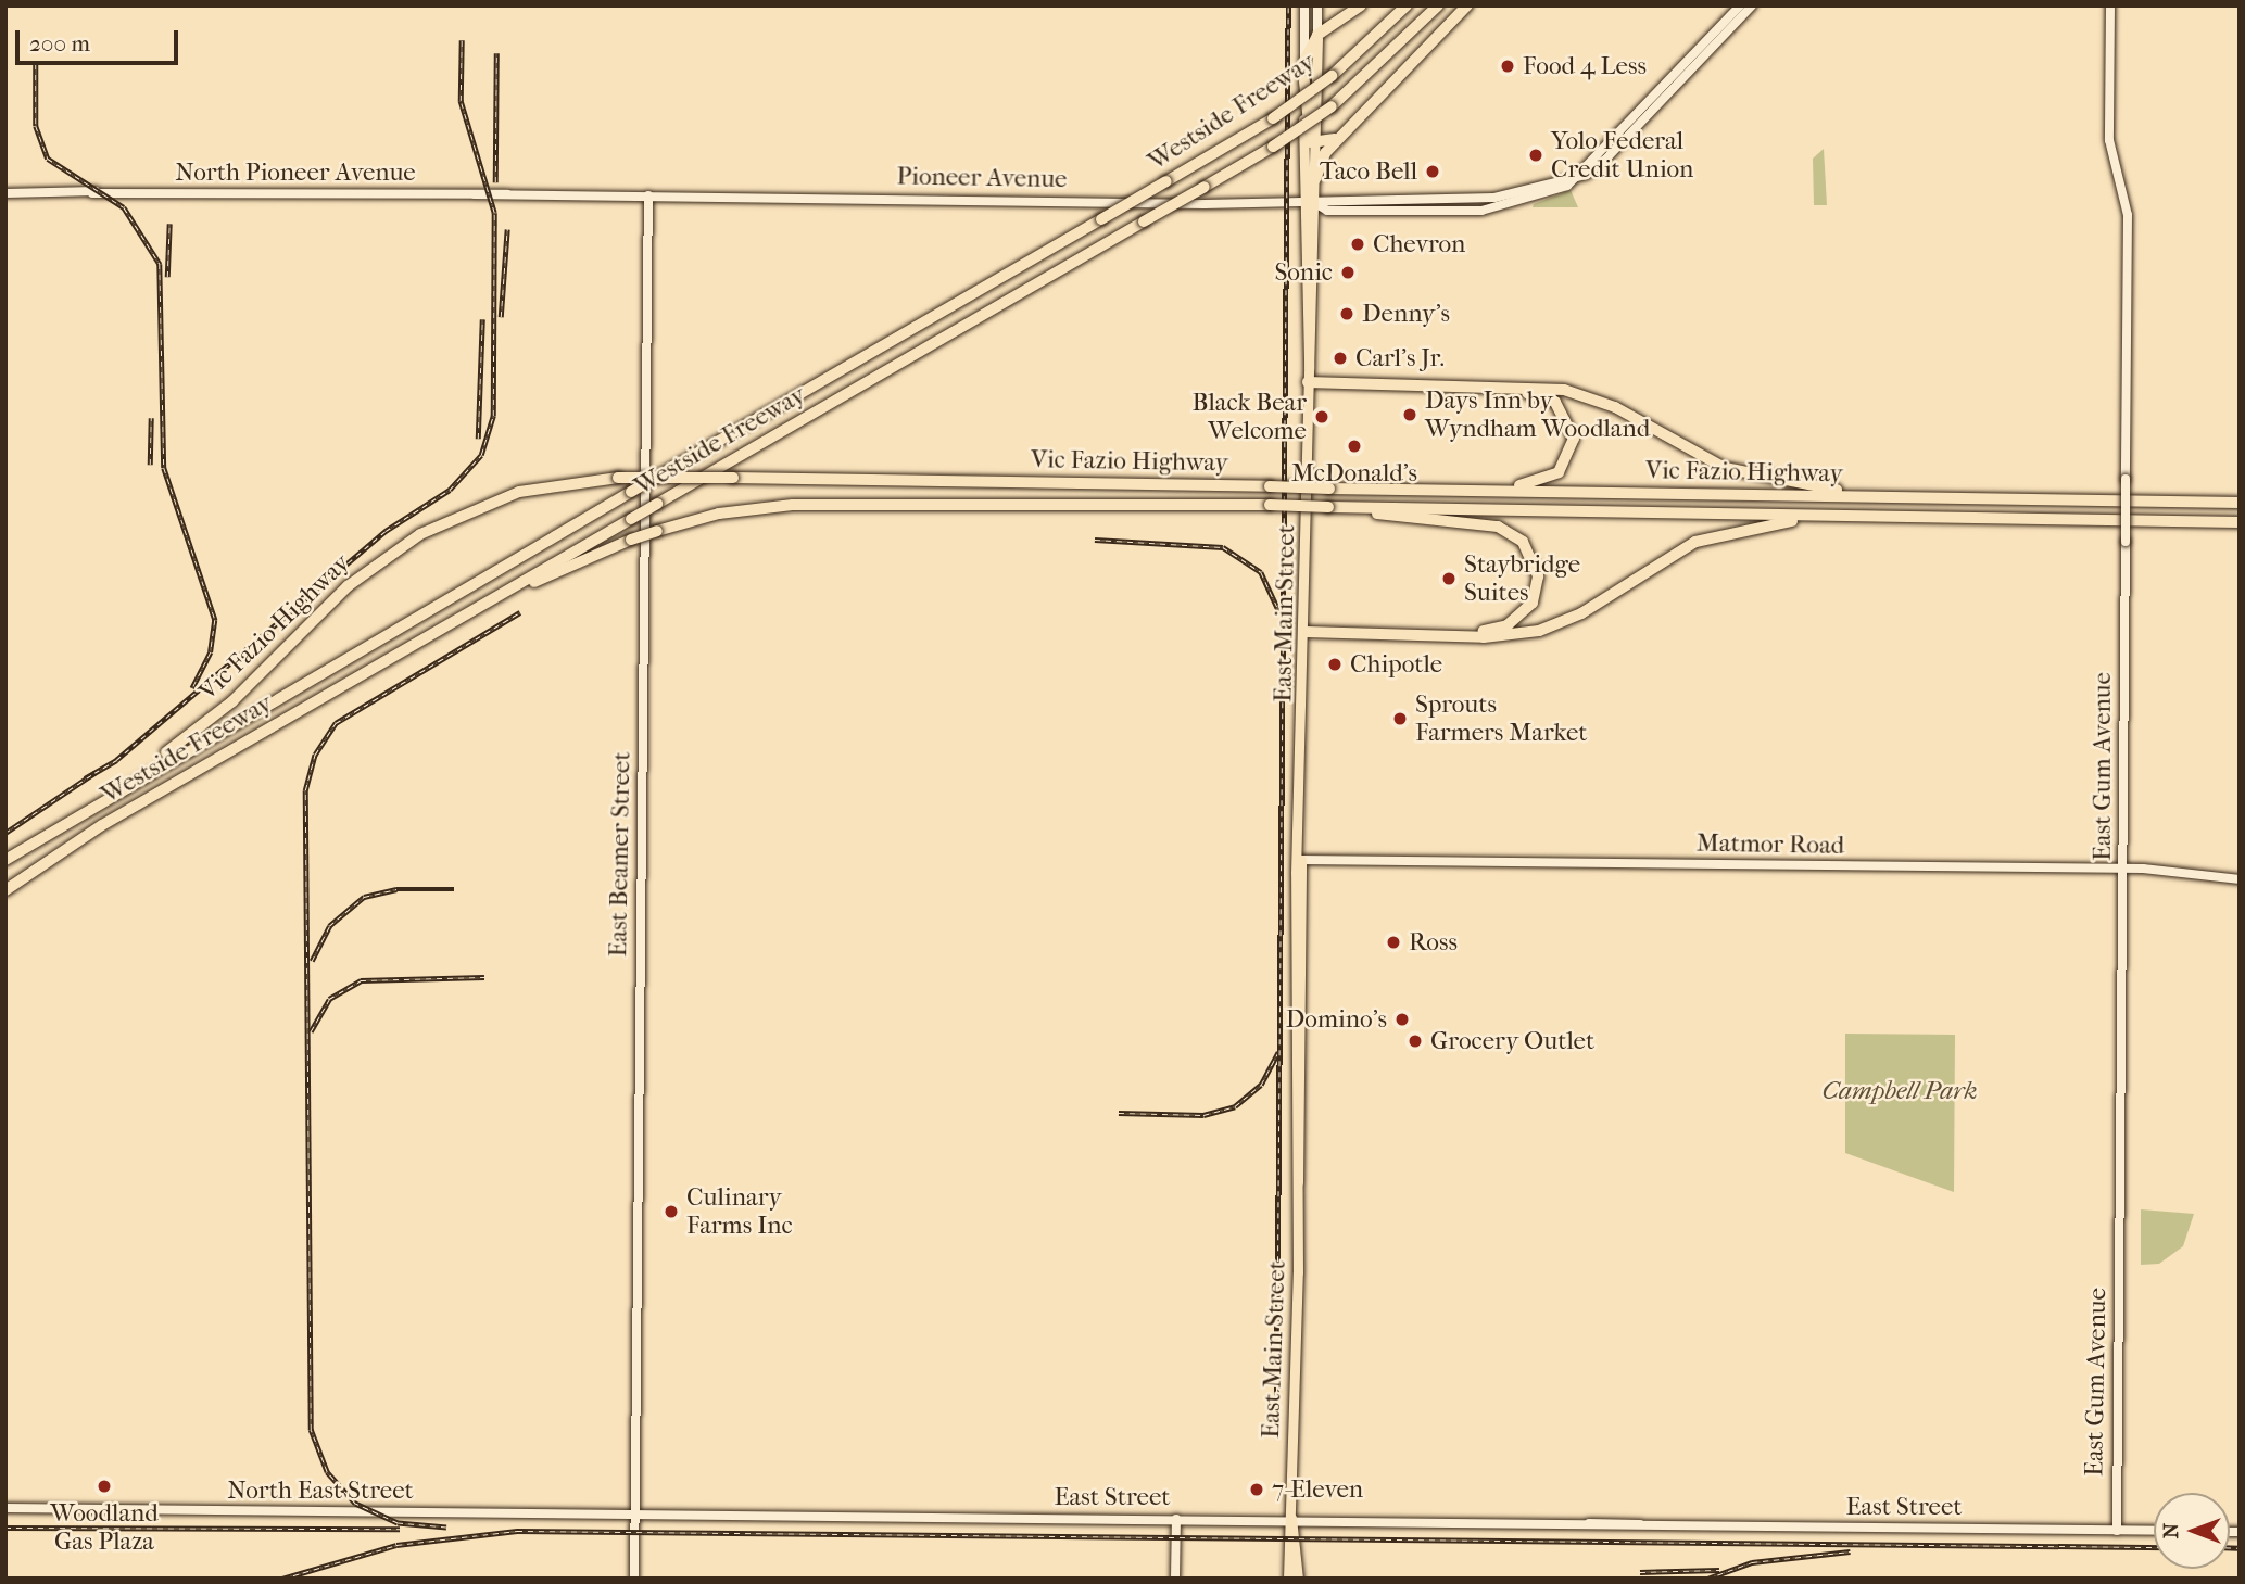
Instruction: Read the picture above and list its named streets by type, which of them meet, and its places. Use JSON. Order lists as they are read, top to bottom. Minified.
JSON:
{"streets":{"highway":["Westside Freeway","Vic Fazio Highway"],"main road":["East Main Street"],"street":["North Pioneer Avenue","Pioneer Avenue","East Gum Avenue","Matmor Road","East Beamer Street","North East Street","East Street"]},"crossings":[["Westside Freeway","Vic Fazio Highway"],["North Pioneer Avenue","Pioneer Avenue"],["North Pioneer Avenue","East Beamer Street"],["Pioneer Avenue","East Main Street"],["Pioneer Avenue","East Beamer Street"],["East Main Street","Matmor Road"],["East Main Street","East Street"],["East Gum Avenue","Matmor Road"],["East Gum Avenue","East Street"],["East Beamer Street","North East Street"],["East Beamer Street","East Street"],["North East Street","East Street"]],"parks":["Campbell Park"],"places":["Food 4 Less","Yolo Federal Credit Union","Taco Bell","Chevron","Sonic","Denny's","Carl's Jr.","Days Inn by Wyndham Woodland","Black Bear Welcome","McDonald's","Staybridge Suites","Chipotle","Sprouts Farmers Market","Ross","Domino's","Grocery Outlet","Culinary Farms Inc","Woodland Gas Plaza","7-Eleven"],"scale_bar":"200 m","north":"left"}
